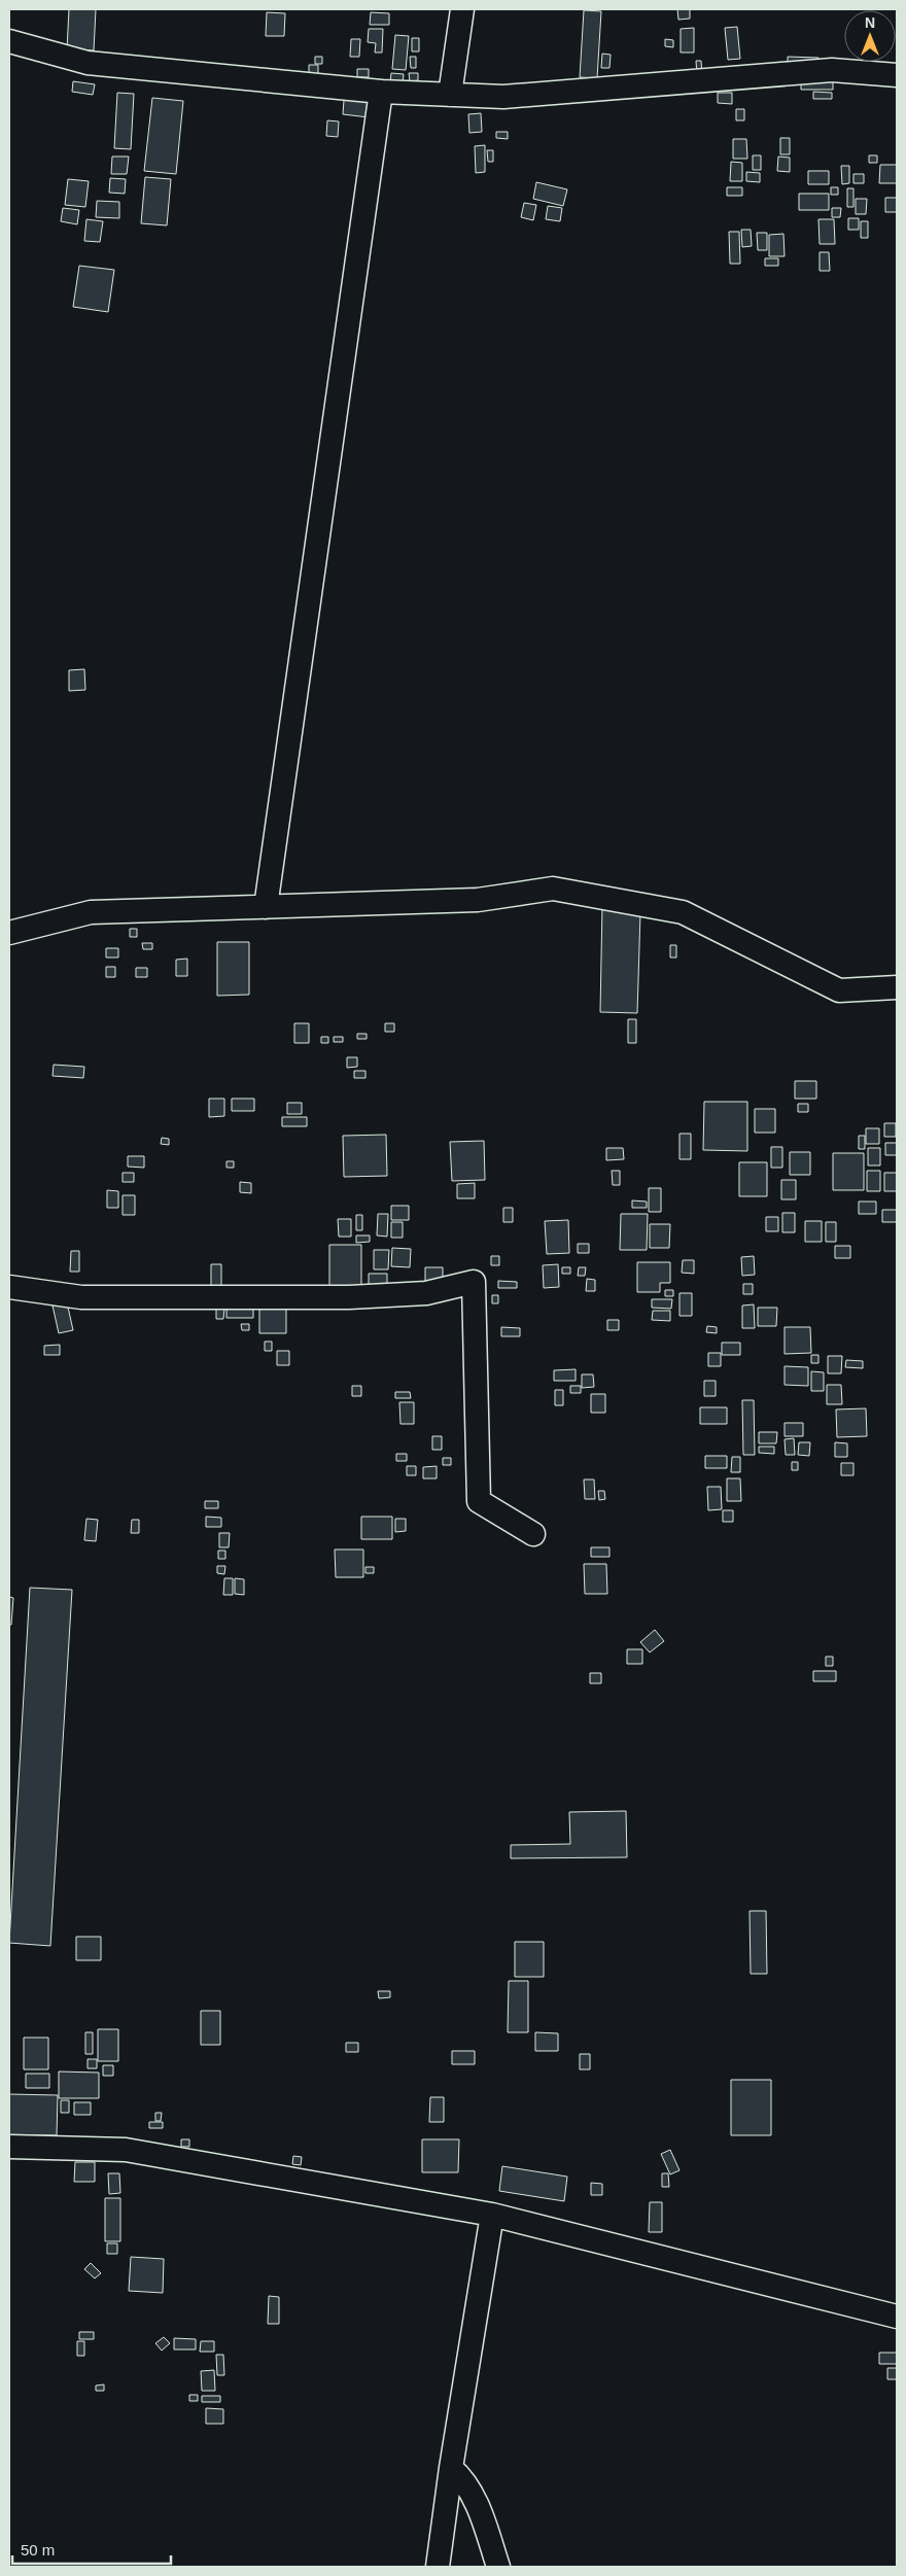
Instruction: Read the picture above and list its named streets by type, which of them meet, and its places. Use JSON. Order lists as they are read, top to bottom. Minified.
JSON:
{"scale_bar":"50 m","north":"top"}
